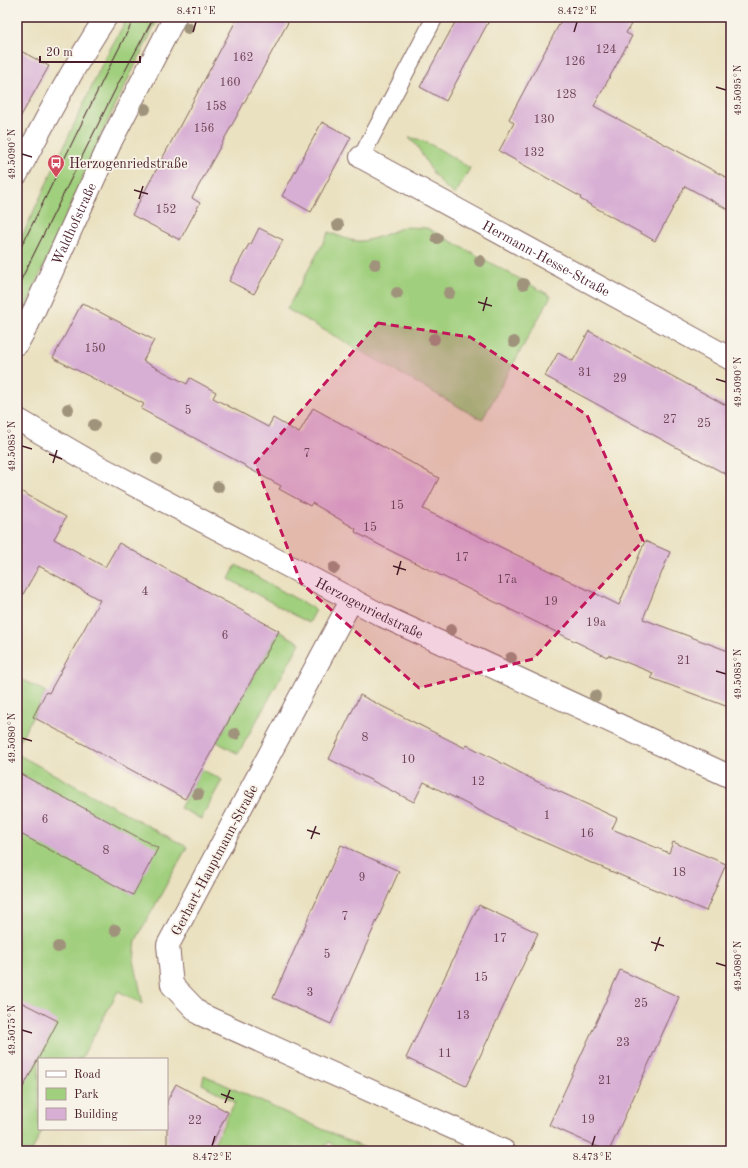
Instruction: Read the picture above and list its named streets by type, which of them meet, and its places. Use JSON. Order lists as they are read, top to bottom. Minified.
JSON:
{"streets":{"street":["Waldhofstraße","Hermann-Hesse-Straße","Herzogenriedstraße","Gerhart-Hauptmann-Straße"]},"crossings":[["Herzogenriedstraße","Gerhart-Hauptmann-Straße"]],"places":{"bus stop":["Herzogenriedstraße"]},"house_numbers":["124","162","126","160","128","158","130","156","132","152","150","31","29","5","27","25","7","15","15","17","17a","4","19","19a","6","21","8","10","12","1","6","16","8","18","9","7","17","5","15","3","25","13","23","11","21","19","22"],"legend":["Road","Park","Building"],"scale_bar":"20 m","coordinates":["8.471°E","8.472°E","49.5095°N","49.5090°N","49.5085°N","49.5080°N","49.5075°N","8.473°E"]}
